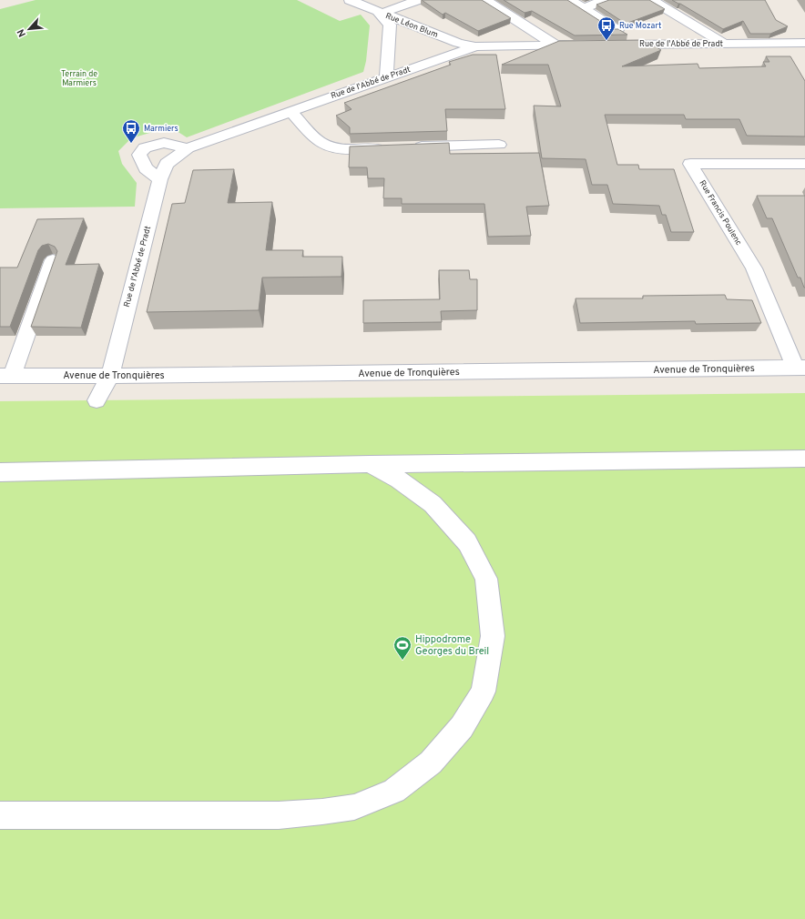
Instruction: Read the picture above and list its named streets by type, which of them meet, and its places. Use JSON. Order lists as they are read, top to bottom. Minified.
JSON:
{"streets":{"street":["Rue Léon Blum","Rue de l'Abbé de Pradt","Rue Francis Poulenc","Avenue de Tronquières"]},"crossings":[["Rue Léon Blum","Rue de l'Abbé de Pradt"],["Rue de l'Abbé de Pradt","Avenue de Tronquières"],["Rue Francis Poulenc","Avenue de Tronquières"]],"parks":["Terrain de Marmiers"],"places":{"bus stop":["Rue Mozart","Marmiers"],"sports":["Hippodrome Georges du Breil"]},"north":"bottom left"}
